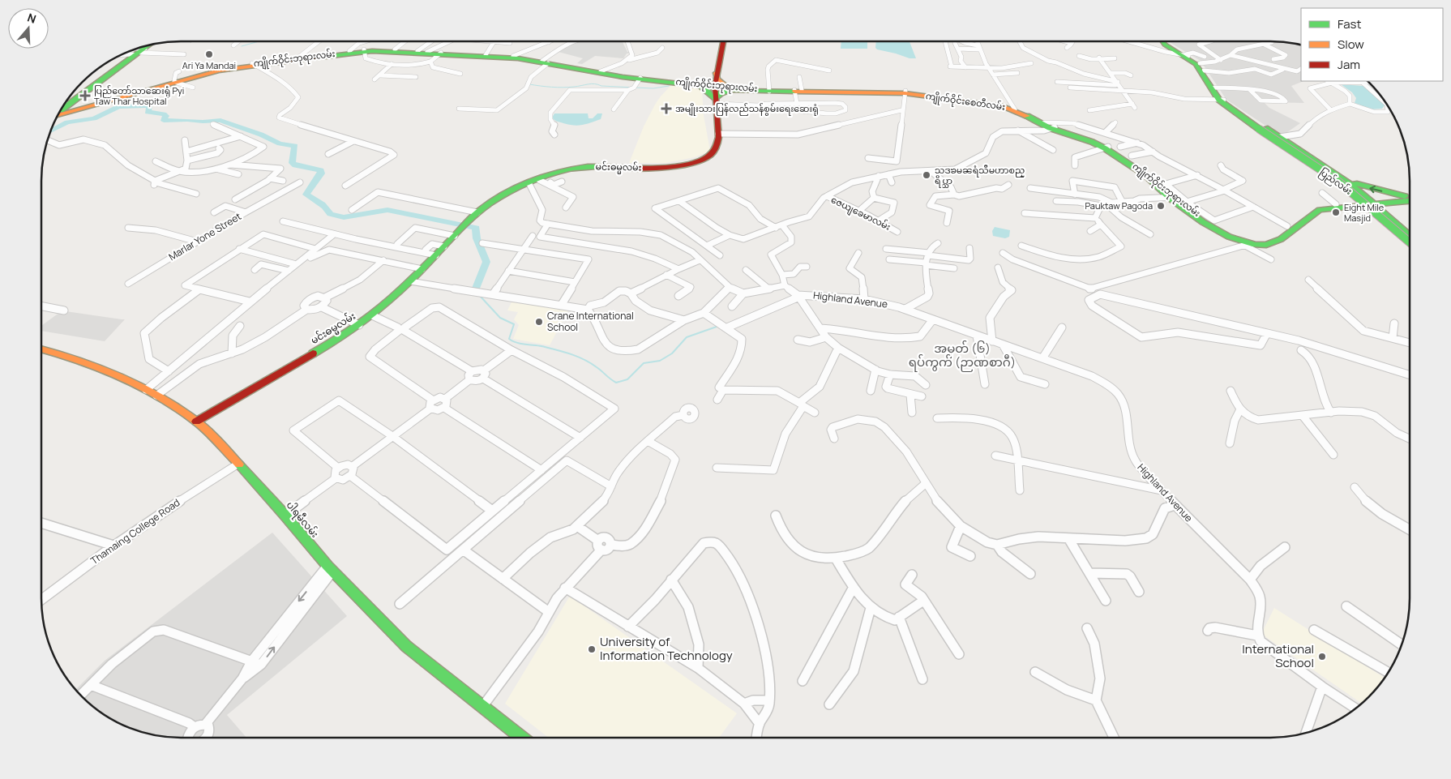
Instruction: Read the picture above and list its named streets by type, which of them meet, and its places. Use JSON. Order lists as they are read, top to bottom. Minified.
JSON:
{"streets":{"main road":["ကျိုက်ဝိုင်းဘုရားလမ်း","မင်းဓမ္မလမ်း","ပြည်လမ်း","ပါရမီလမ်း"],"street":["ဇေယျခေမာလမ်း","Marlar Yone Street","Highland Avenue","Thamaing College Road"]},"crossings":[["ကျိုက်ဝိုင်းဘုရားလမ်း","မင်းဓမ္မလမ်း"],["ကျိုက်ဝိုင်းဘုရားလမ်း","ဇေယျခေမာလမ်း"],["မင်းဓမ္မလမ်း","ပါရမီလမ်း"],["ပါရမီလမ်း","Thamaing College Road"]],"districts":["အမှတ် (၆) ရပ်ကွက် (ဉာဏစာဂီ)"],"places":{"other":["Ari Ya Mandai","သဒၶမၼရံသီမဟာစည္ ရိပ္သာ","Pauktaw Pagoda","Eight Mile Masjid","Crane International School","University of Information Technology","International School"],"health":["ပြည်တော်သာဆေးရုံ Pyi Taw Thar Hospital","အမျိုးသားပြန်လည်သန်စွမ်းရေးဆေးရုံ"]},"legend":["Fast","Slow","Jam"],"north":"top"}
